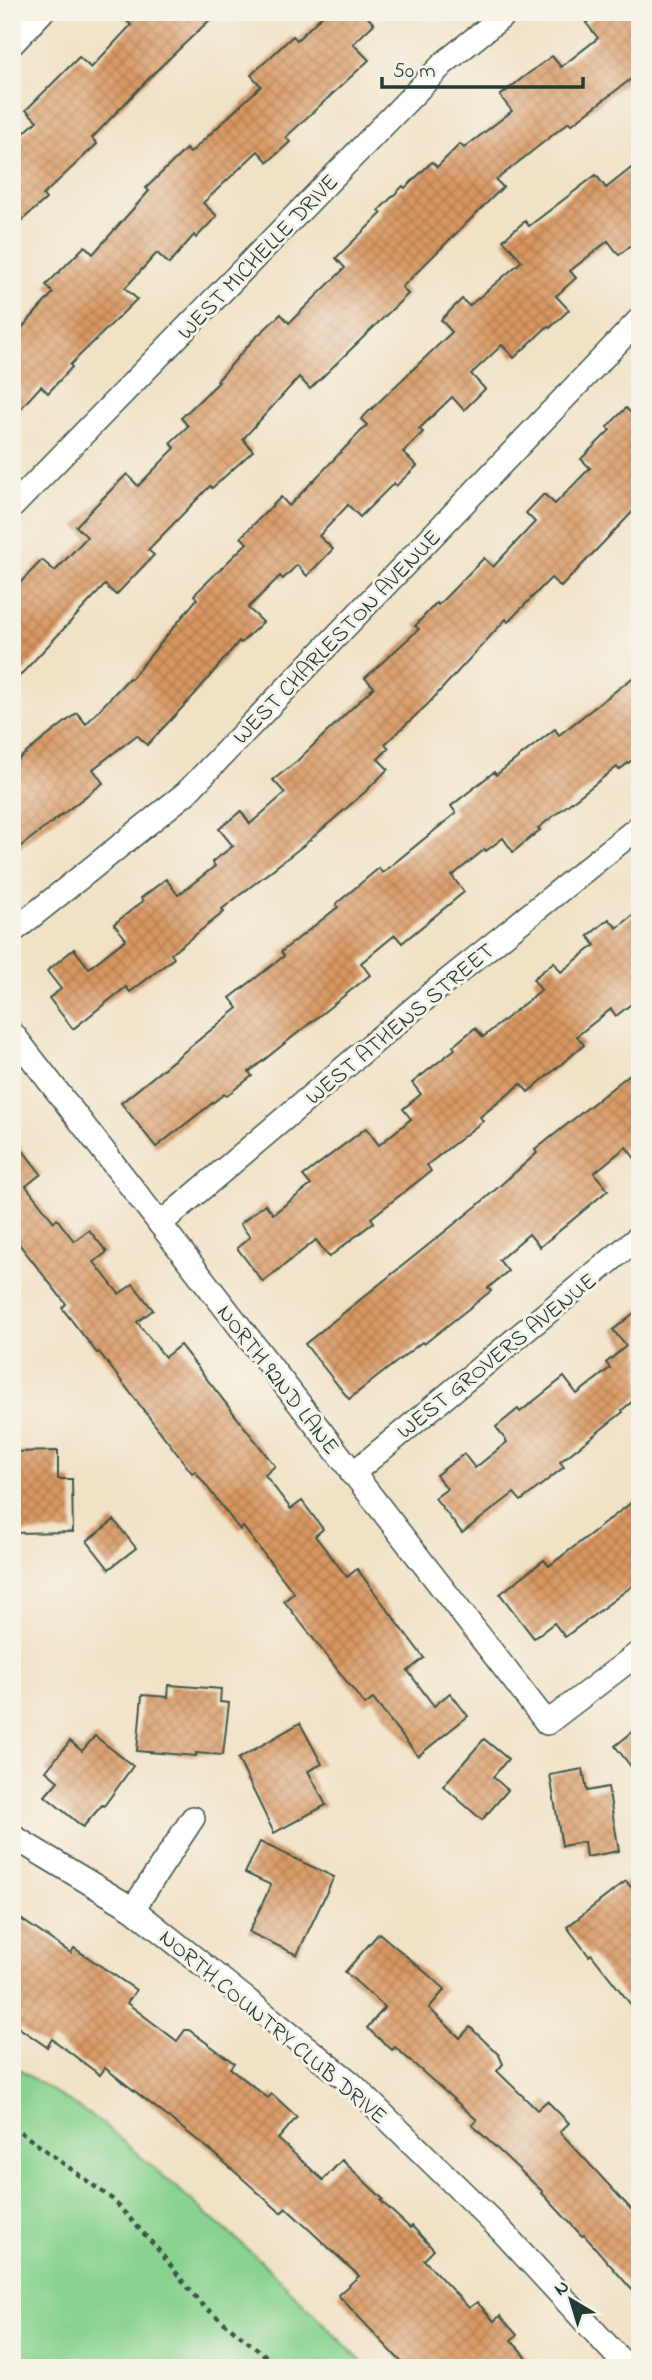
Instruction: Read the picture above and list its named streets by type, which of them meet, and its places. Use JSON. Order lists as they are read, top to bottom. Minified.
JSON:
{"streets":{"street":["WEST MICHELLE DRIVE","WEST CHARLESTON AVENUE","WEST ATHENS STREET","WEST GROVERS AVENUE","NORTH 92ND LANE","NORTH COUNTRY CLUB DRIVE"]},"crossings":[["WEST ATHENS STREET","NORTH 92ND LANE"],["WEST GROVERS AVENUE","NORTH 92ND LANE"]],"scale_bar":"50 m","north":"top left"}
